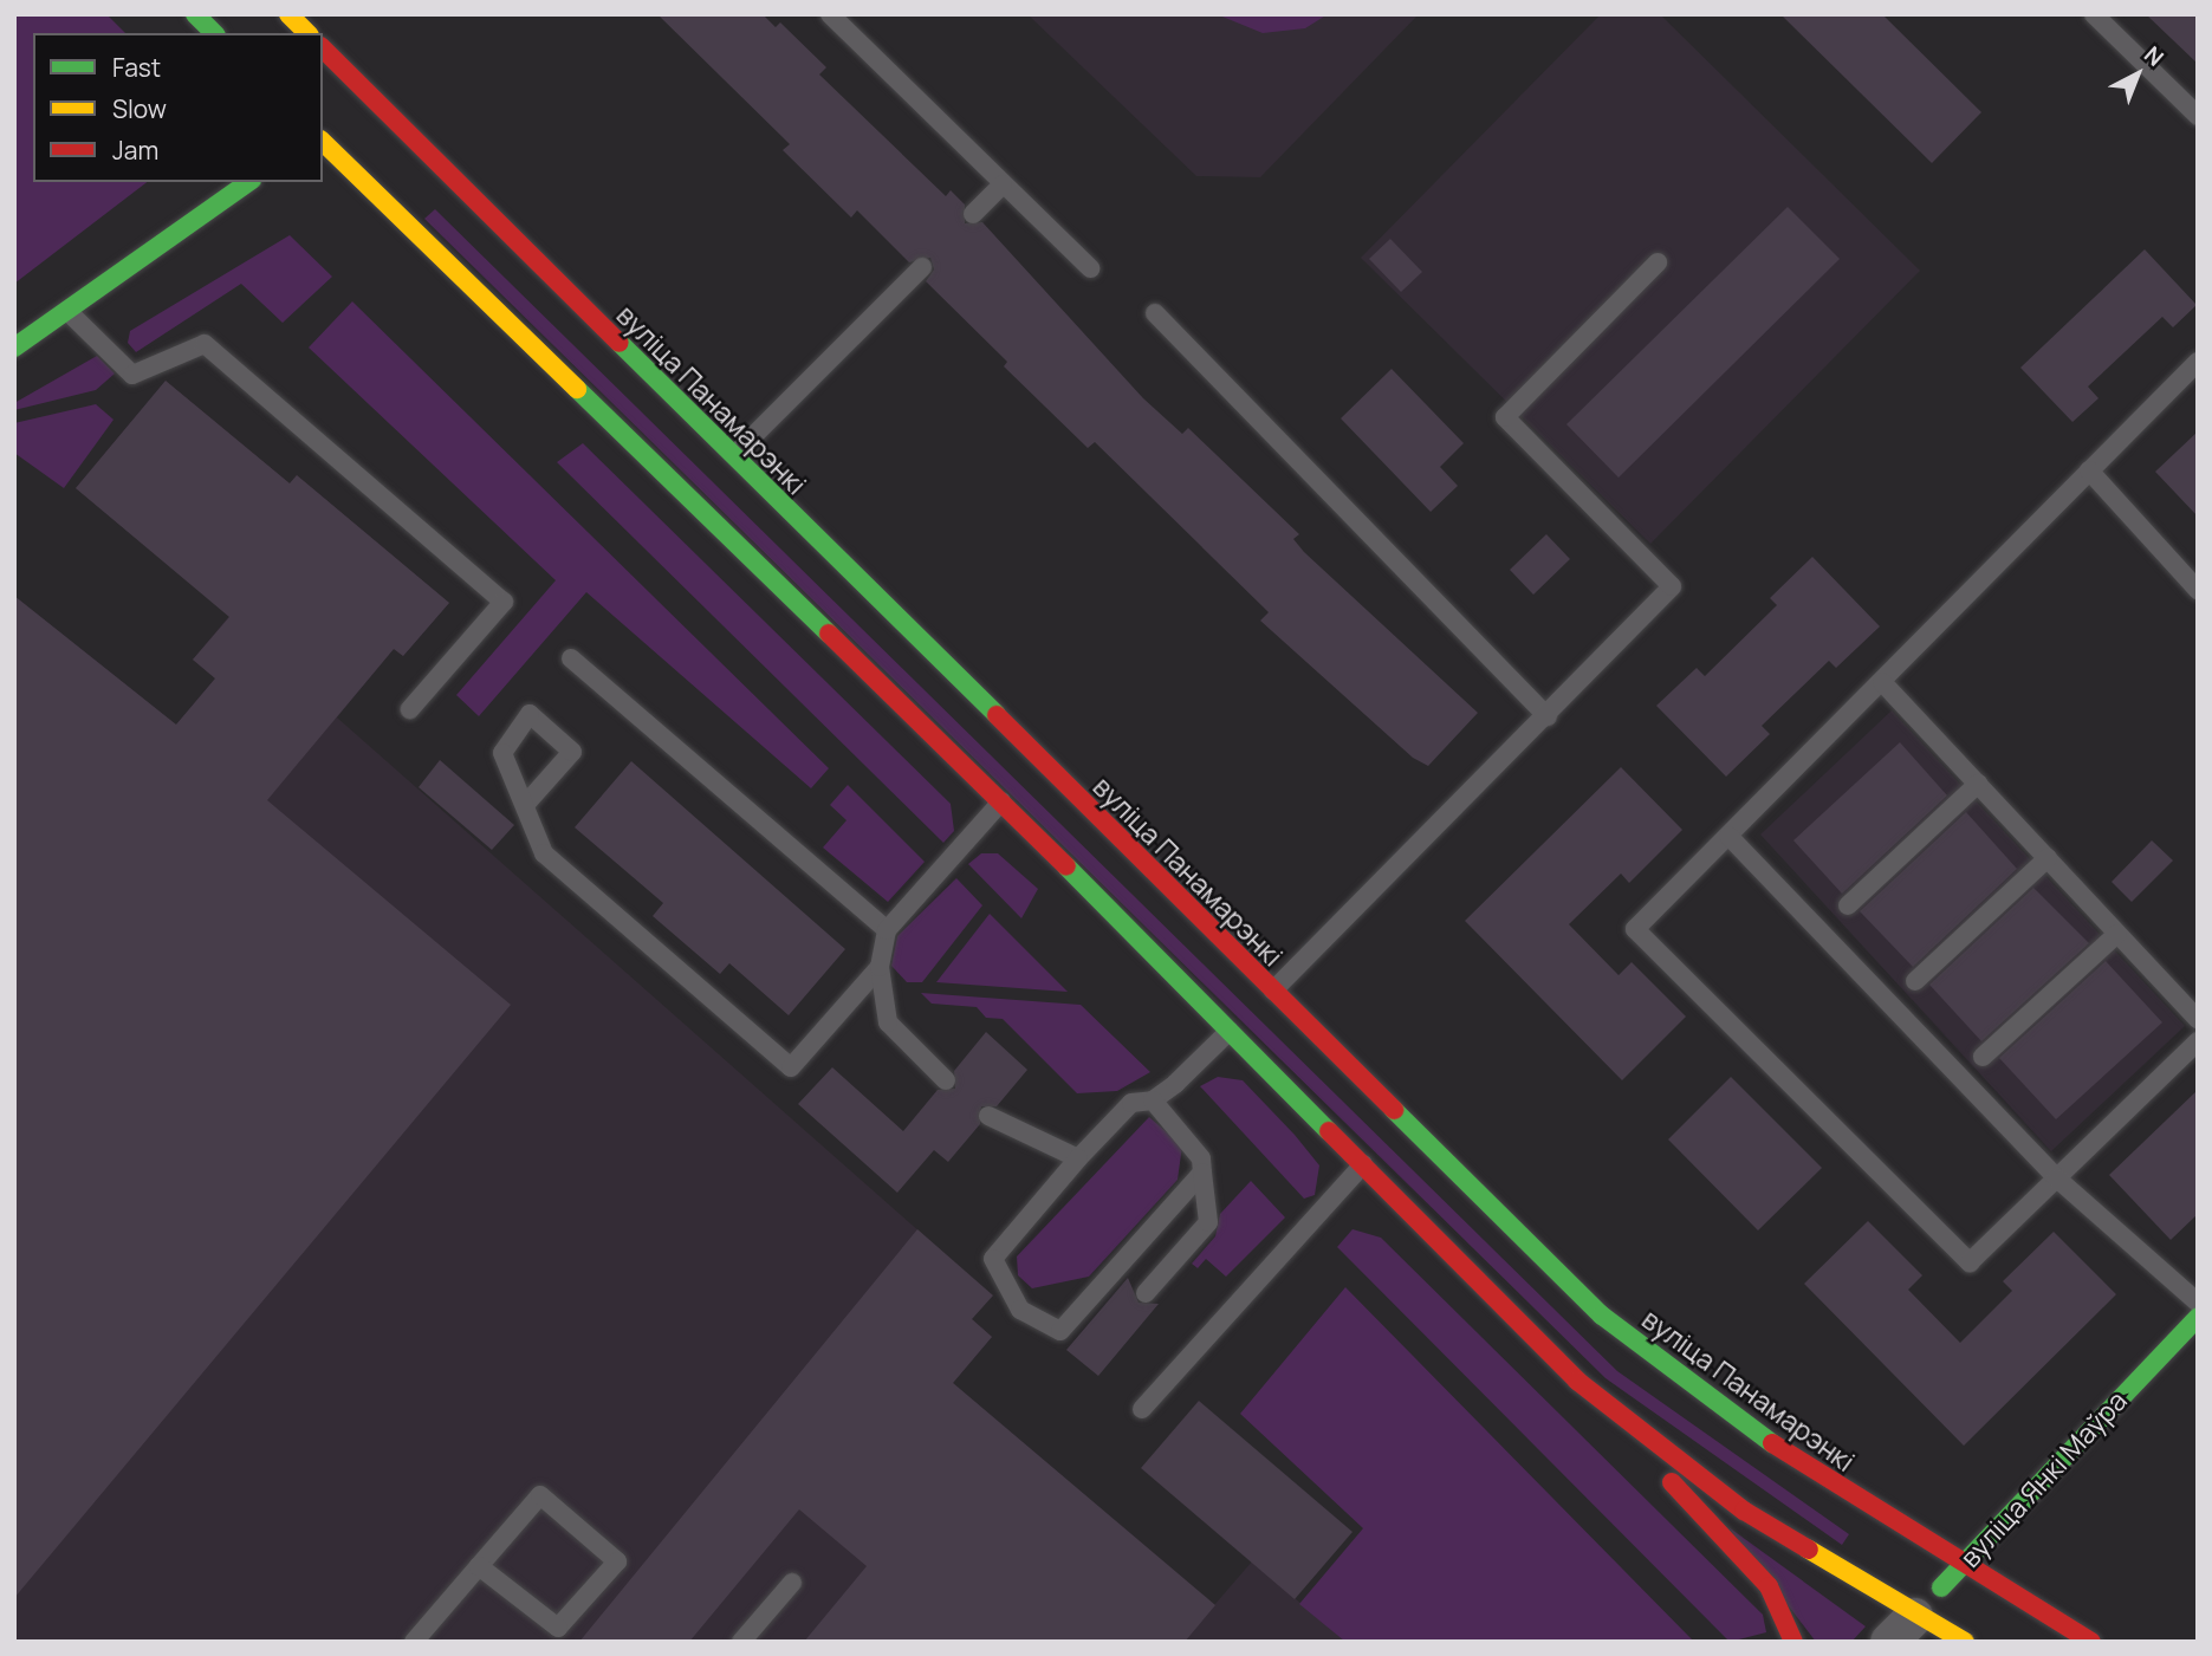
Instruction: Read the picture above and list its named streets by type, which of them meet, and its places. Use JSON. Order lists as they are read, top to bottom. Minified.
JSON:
{"streets":{"main road":["вуліца Панамарэнкі","вуліца Янкі Маўра"]},"crossings":[["вуліца Панамарэнкі","вуліца Янкі Маўра"]],"legend":["Fast","Slow","Jam"],"north":"top right"}
